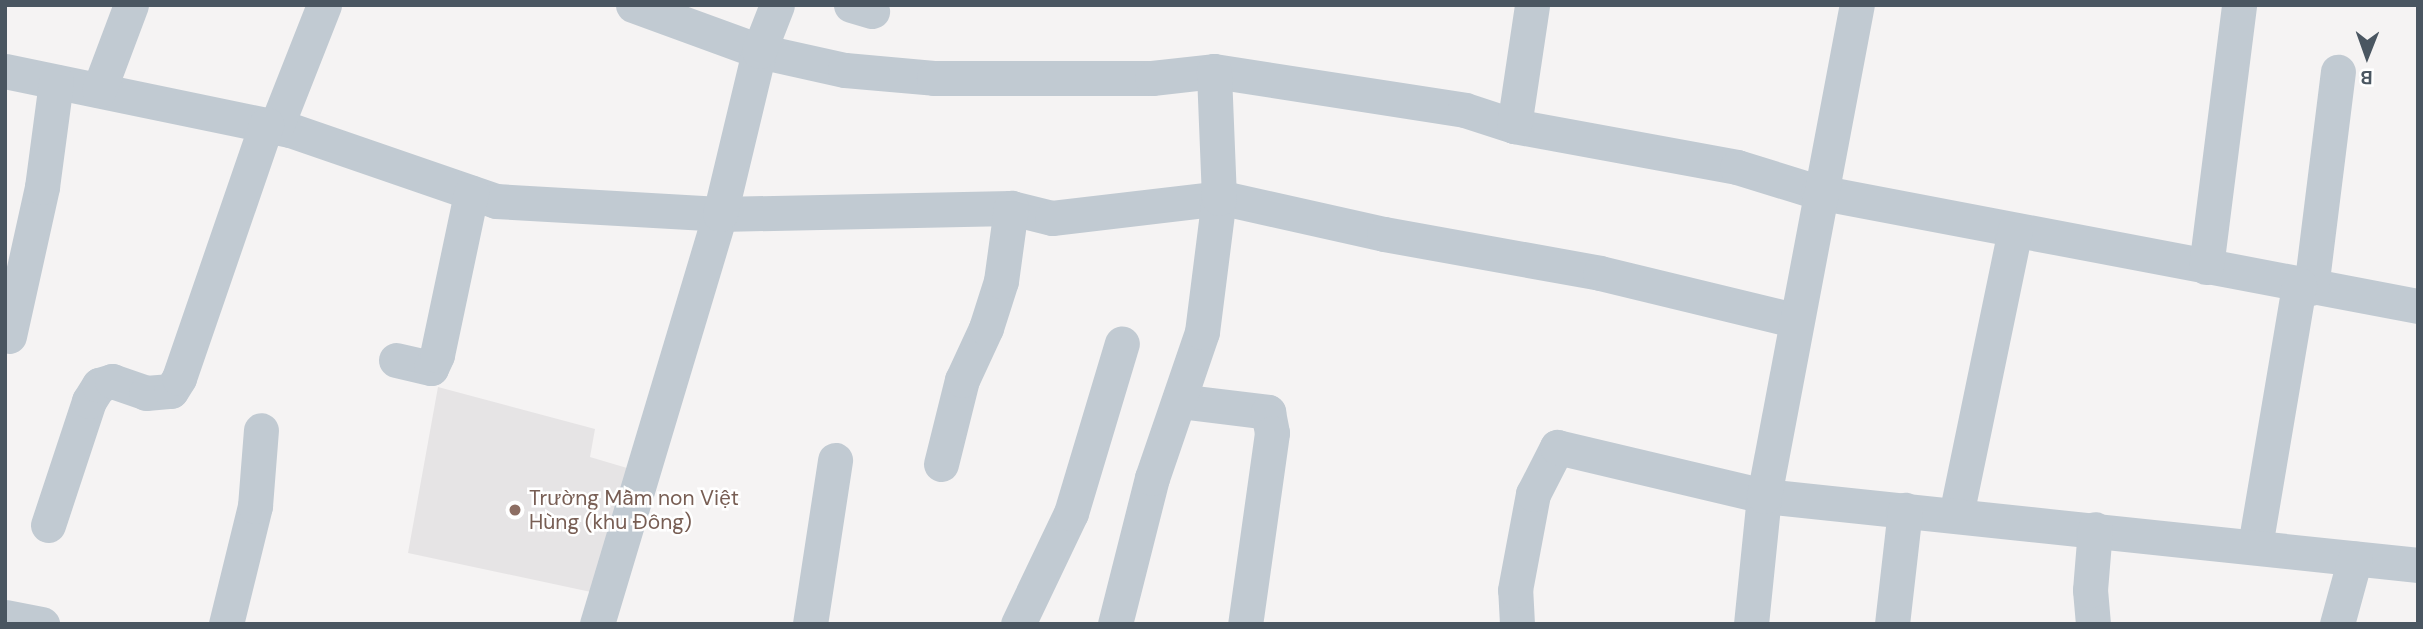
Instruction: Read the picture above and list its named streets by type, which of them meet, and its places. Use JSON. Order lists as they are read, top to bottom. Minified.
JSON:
{"places":["Trường Mầm non Việt Hùng (khu Đông)"],"north":"bottom"}
